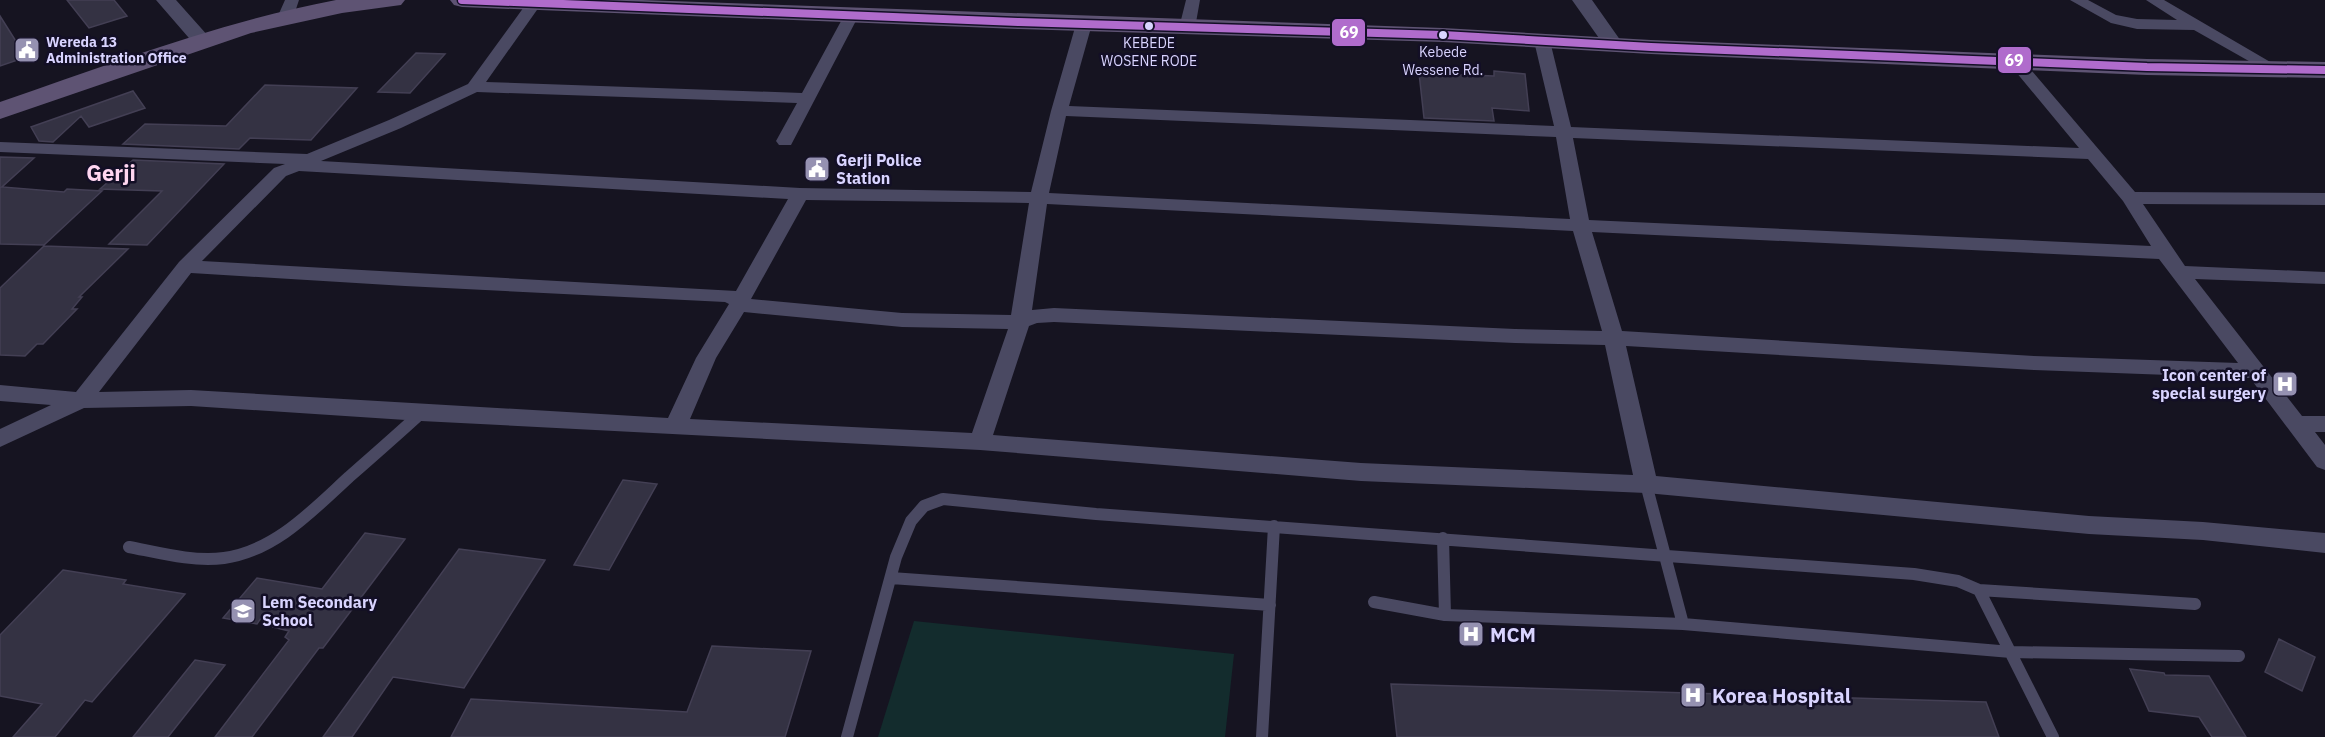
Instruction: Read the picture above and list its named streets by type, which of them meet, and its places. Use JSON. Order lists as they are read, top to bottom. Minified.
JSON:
{"districts":["Gerji"],"places":{"other":["KEBEDE WOSENE RODE","Kebede Wessene Rd."],"public building":["Wereda 13 Administration Office","Gerji Police Station"],"hospital":["Icon center of special surgery","MCM","Korea Hospital"],"school or university":["Lem Secondary School"]},"lines":["transit line 69"]}
